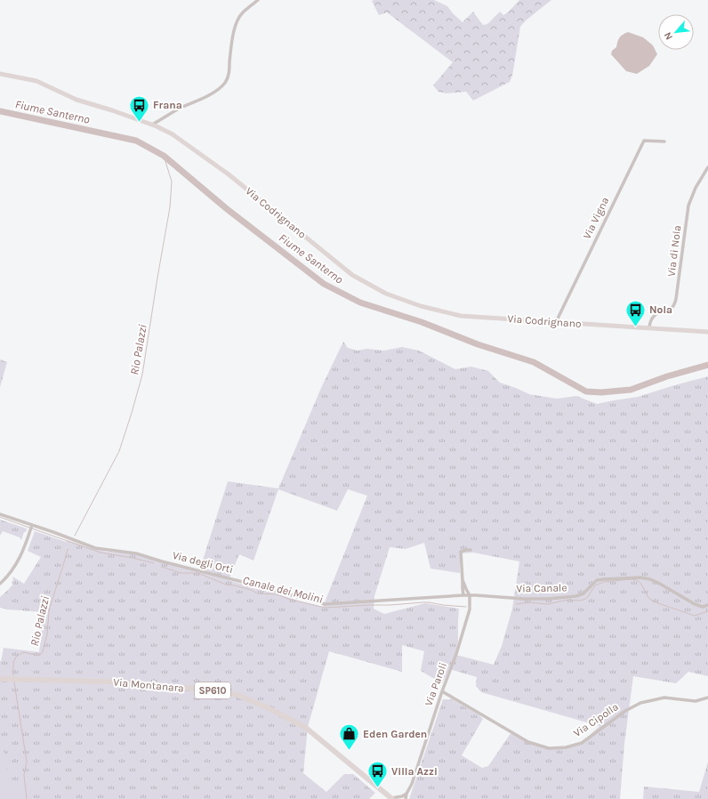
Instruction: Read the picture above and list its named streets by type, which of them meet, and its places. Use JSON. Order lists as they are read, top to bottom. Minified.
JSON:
{"streets":{"main road":["Via Montanara","SP610"],"street":["Via Codrignano","Via Vigna","Via di Nola","Via degli Orti","Via Canale","Via Paroli","Via Cipolla"]},"crossings":[["Via Codrignano","Via Vigna"],["Via Codrignano","Via di Nola"],["Via degli Orti","Via Canale"],["Via degli Orti","Via Paroli"],["Via Canale","Via Paroli"],["Via Paroli","Via Cipolla"]],"water":["Fiume Santerno","Rio Palazzi","Canale dei Molini"],"places":{"bus stop":["Frana","Nola","Villa Azzi"],"shop":["Eden Garden"]},"north":"bottom left"}
